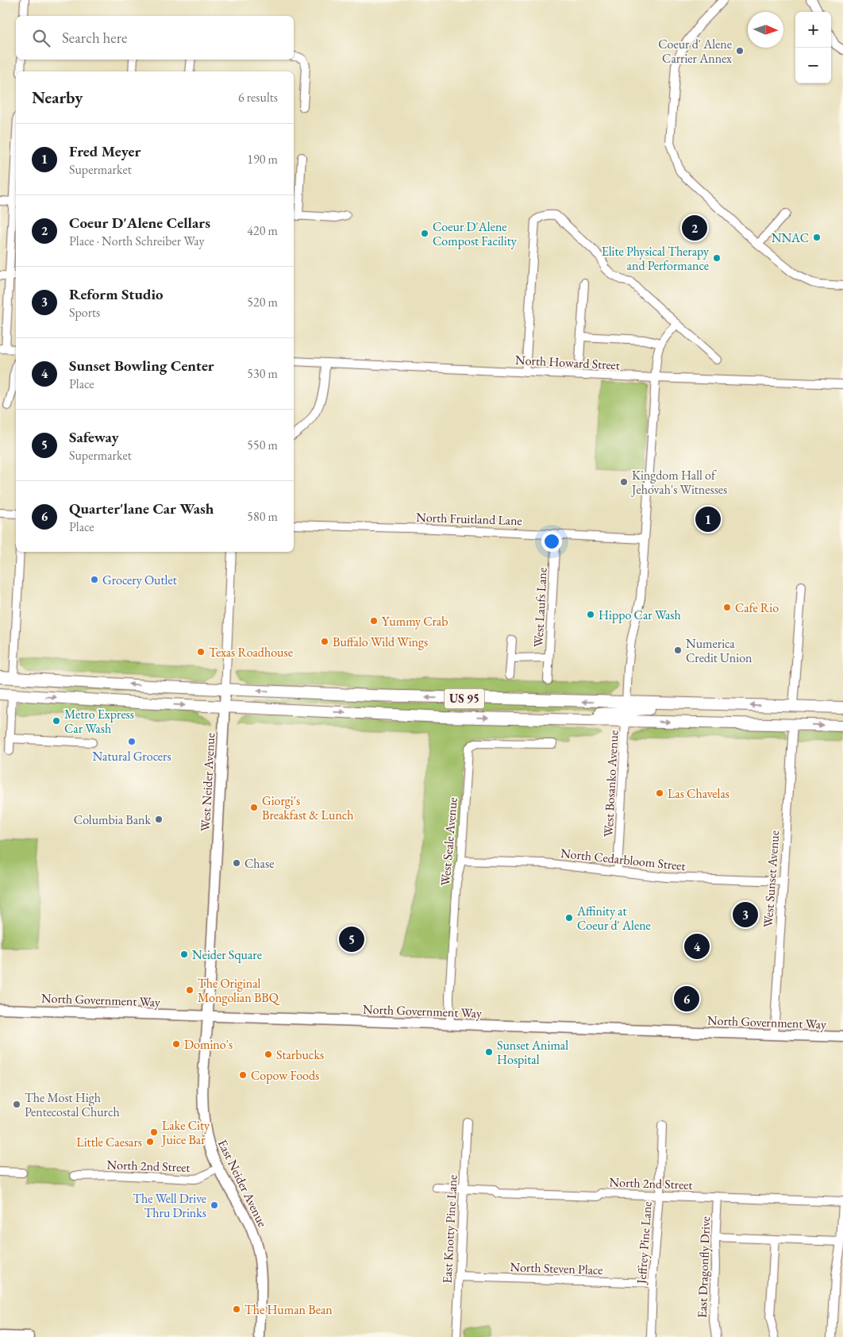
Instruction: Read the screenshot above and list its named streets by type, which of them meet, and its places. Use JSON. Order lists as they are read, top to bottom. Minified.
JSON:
{"streets":{"highway":["US 95"],"main road":["West Neider Avenue","North Government Way","East Neider Avenue"],"street":["North Howard Street","North Fruitland Lane","West Laufs Lane","West Bosanko Avenue","West Seale Avenue","North Cedarbloom Street","West Sunset Avenue","North 2nd Street","East Knotty Pine Lane","Jeffrey Pine Lane","East Dragonfly Drive","North Steven Place"]},"crossings":[["North Fruitland Lane","West Laufs Lane"],["US 95","West Neider Avenue"],["US 95","West Bosanko Avenue"],["US 95","West Sunset Avenue"],["West Neider Avenue","North Government Way"],["West Neider Avenue","East Neider Avenue"],["West Bosanko Avenue","North Cedarbloom Street"],["West Seale Avenue","North Cedarbloom Street"],["West Seale Avenue","North Government Way"],["North Cedarbloom Street","West Sunset Avenue"],["West Sunset Avenue","North Government Way"],["North Government Way","East Neider Avenue"],["North 2nd Street","East Neider Avenue"],["North 2nd Street","East Knotty Pine Lane"],["North 2nd Street","Jeffrey Pine Lane"],["North 2nd Street","East Dragonfly Drive"],["East Knotty Pine Lane","North Steven Place"],["Jeffrey Pine Lane","North Steven Place"]],"places":["Coeur d' Alene Carrier Annex","Coeur D'Alene Compost Facility","NNAC","Elite Physical Therapy and Performance","Kingdom Hall of Jehovah's Witnesses","Grocery Outlet","Cafe Rio","Hippo Car Wash","Yummy Crab","Buffalo Wild Wings","Numerica Credit Union","Texas Roadhouse","Metro Express Car Wash","Natural Grocers","Las Chavelas","Giorgi's Breakfast & Lunch","Columbia Bank","Chase","Affinity at Coeur d' Alene","Neider Square","The Original Mongolian BBQ","Domino's","Sunset Animal Hospital","Starbucks","Copow Foods","The Most High Pentecostal Church","Lake City Juice Bar","Little Caesars","The Well Drive Thru Drinks","The Human Bean"],"north":"right","page":{"map_buttons":["+","−"],"search":"Search here","heading":["Nearby","6 results"],"list":[{"mark":"1","name":"Fred Meyer","note":"Supermarket","value":"190 m"},{"mark":"2","name":"Coeur D'Alene Cellars","note":"Place · North Schreiber Way","value":"420 m"},{"mark":"3","name":"Reform Studio","note":"Sports","value":"520 m"},{"mark":"4","name":"Sunset Bowling Center","note":"Place","value":"530 m"},{"mark":"5","name":"Safeway","note":"Supermarket","value":"550 m"},{"mark":"6","name":"Quarter'lane Car Wash","note":"Place","value":"580 m"}],"pins":["2","1","3","5","4","6"]}}
